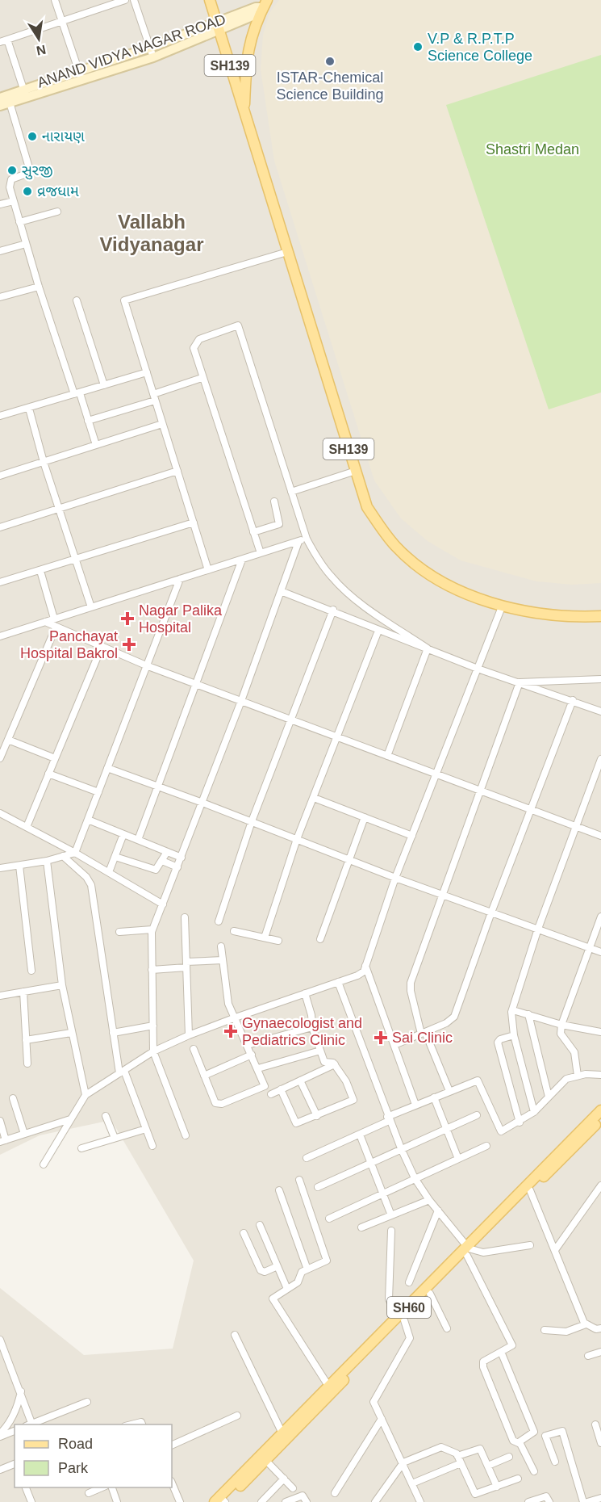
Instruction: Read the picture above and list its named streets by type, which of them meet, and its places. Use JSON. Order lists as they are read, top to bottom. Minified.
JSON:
{"streets":{"main road":["ANAND VIDYA NAGAR ROAD","SH139","SH60"]},"crossings":[["ANAND VIDYA NAGAR ROAD","SH139"]],"districts":["Vallabh Vidyanagar"],"parks":["Shastri Medan"],"places":{"other":["V.P & R.P.T.P Science College","ISTAR-Chemical Science Building","નારાયણ","સુરજી","વ્રજધામ"],"health":["Nagar Palika Hospital","Panchayat Hospital Bakrol","Gynaecologist and Pediatrics Clinic","Sai Clinic"]},"legend":["Road","Park"],"north":"bottom"}
